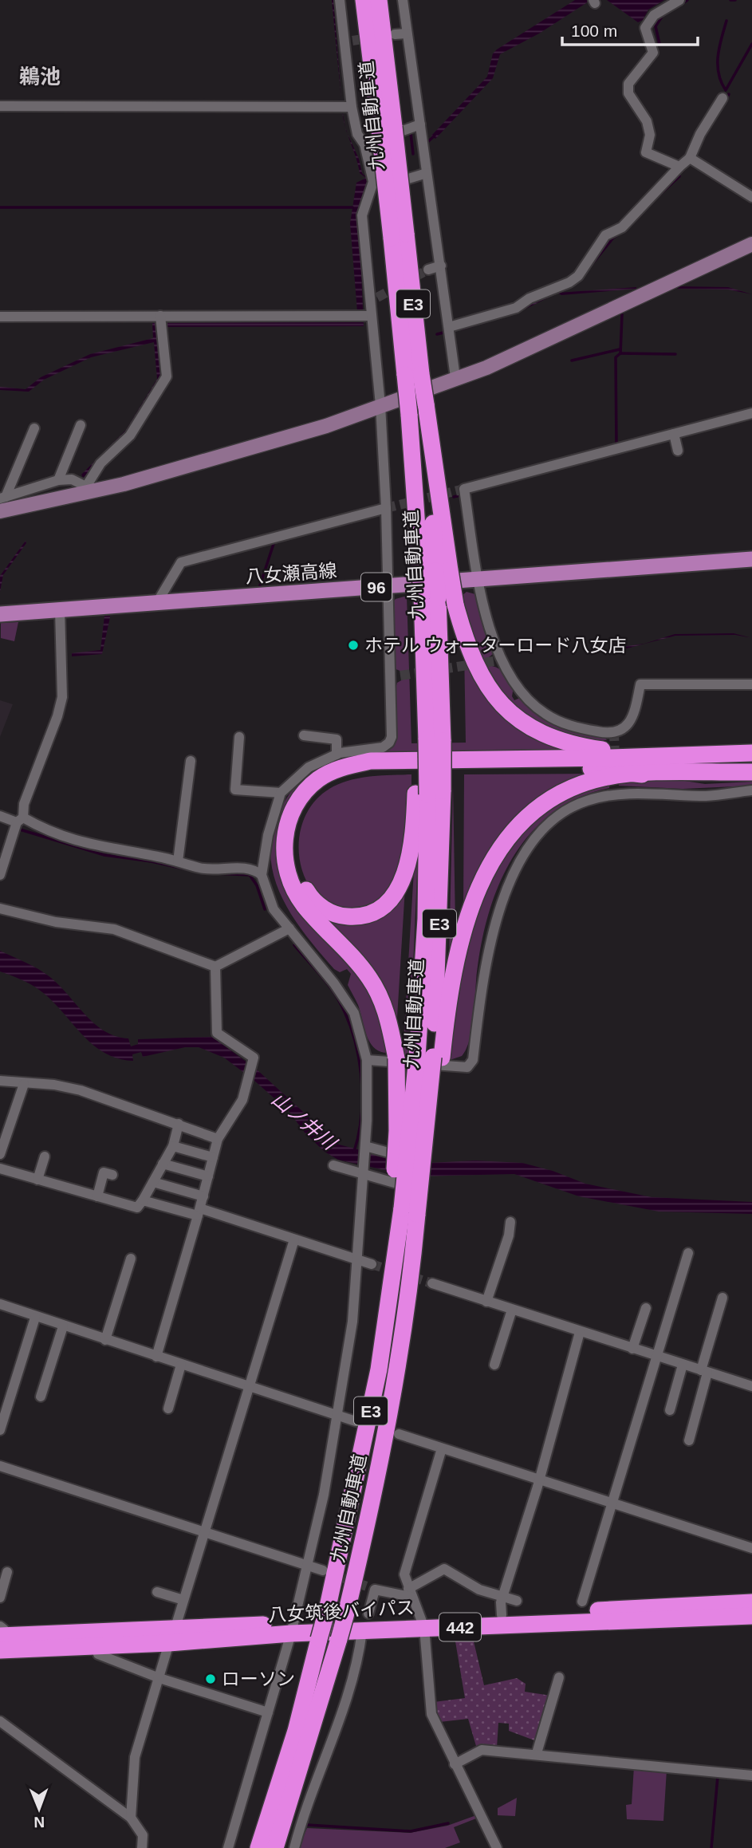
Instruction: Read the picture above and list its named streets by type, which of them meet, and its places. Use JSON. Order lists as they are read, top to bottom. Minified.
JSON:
{"streets":{"highway":["九州自動車道","E3","八女筑後バイパス","442"],"main road":["八女瀬高線","96"]},"districts":["鵜池"],"water":["山ノ井川"],"places":["ホテル ウォーターロード八女店","ローソン"],"scale_bar":"100 m","north":"bottom"}
